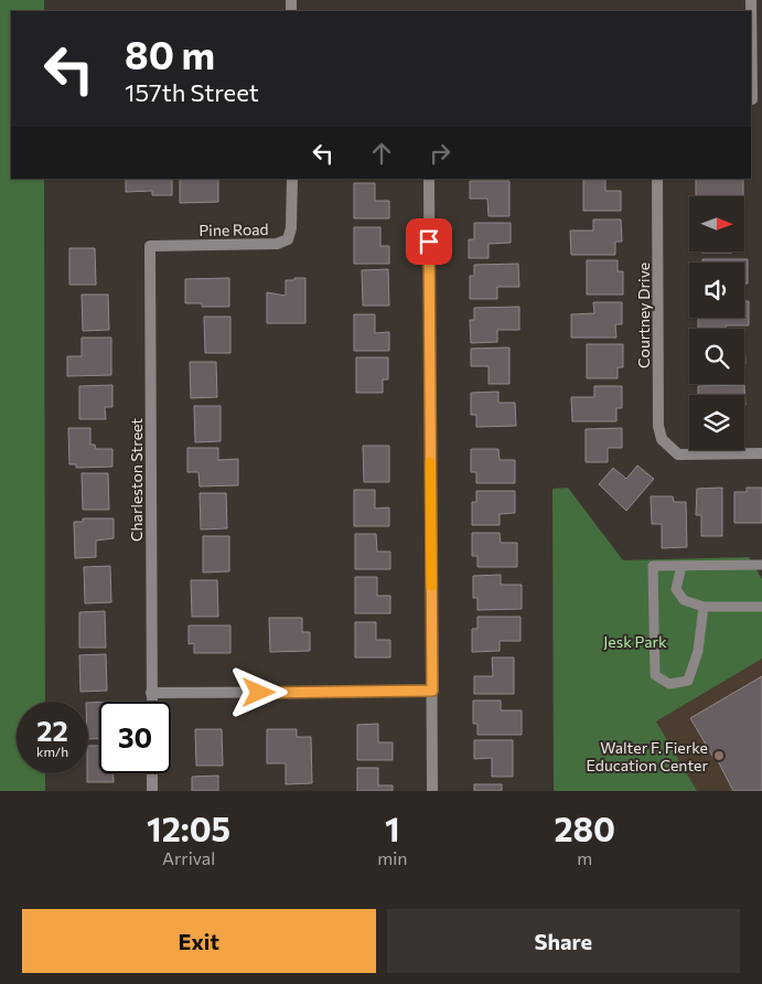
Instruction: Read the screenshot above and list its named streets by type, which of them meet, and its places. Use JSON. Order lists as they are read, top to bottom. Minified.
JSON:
{"streets":{"street":["Pine Road","Courtney Drive","Charleston Street"]},"crossings":[["Pine Road","Charleston Street"]],"parks":["Jesk Park"],"places":["Walter F. Fierke Education Center"],"north":"right","page":{"turn":["80 m","157th Street"],"speed":"22 km/h","limit":"30","eta":["12:05","Arrival","1","min","280","m"],"buttons":["Exit","Share"]}}
